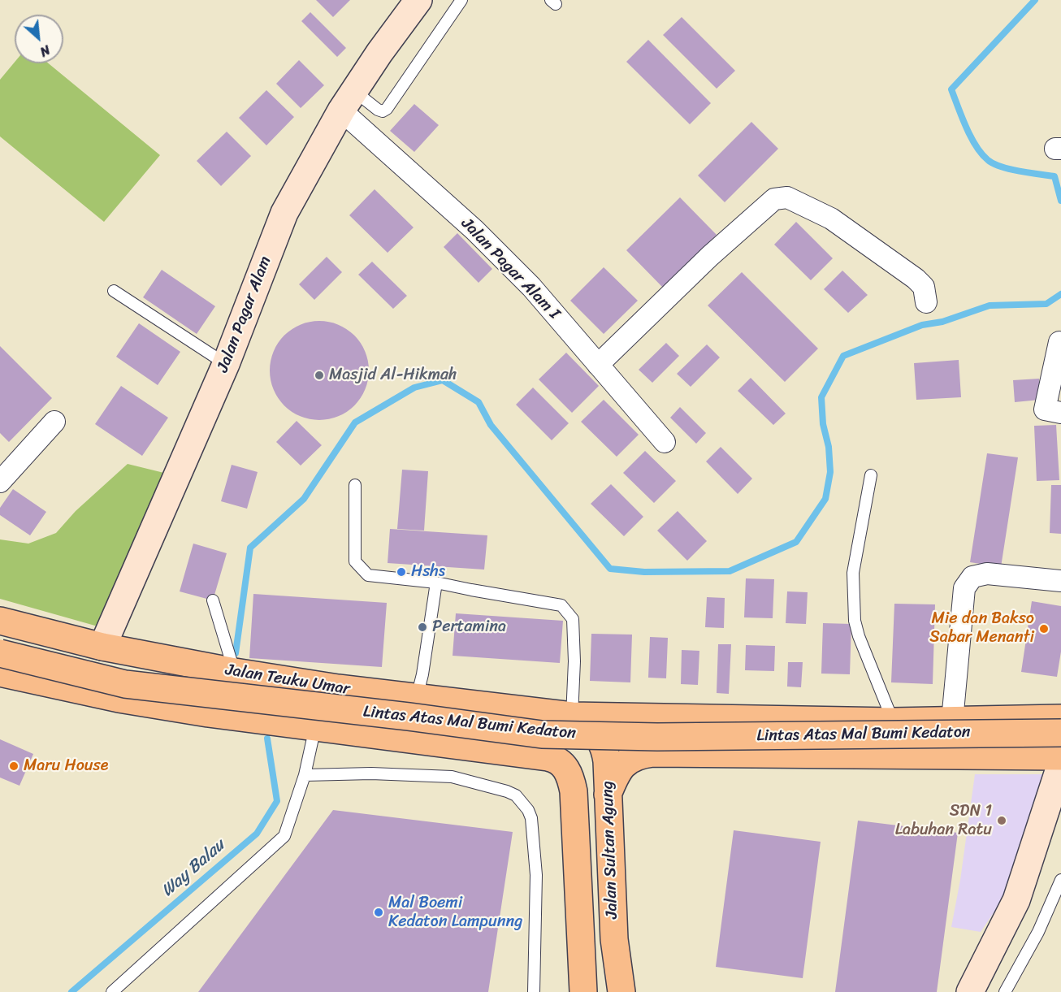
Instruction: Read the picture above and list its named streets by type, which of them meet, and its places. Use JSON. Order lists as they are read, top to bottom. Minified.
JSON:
{"streets":{"main road":["Jalan Teuku Umar","Lintas Atas Mal Bumi Kedaton","Jalan Sultan Agung"],"street":["Jalan Pagar Alam I","Jalan Pagar Alam"]},"crossings":[["Jalan Pagar Alam I","Jalan Pagar Alam"],["Jalan Pagar Alam","Jalan Teuku Umar"],["Jalan Teuku Umar","Jalan Sultan Agung"]],"water":["Way Balau"],"places":["Masjid Al-Hikmah","Hshs","Pertamina","Mie dan Bakso Sabar Menanti","Maru House","SDN 1 Labuhan Ratu","Mal Boemi Kedaton Lampunng"],"north":"bottom right"}
